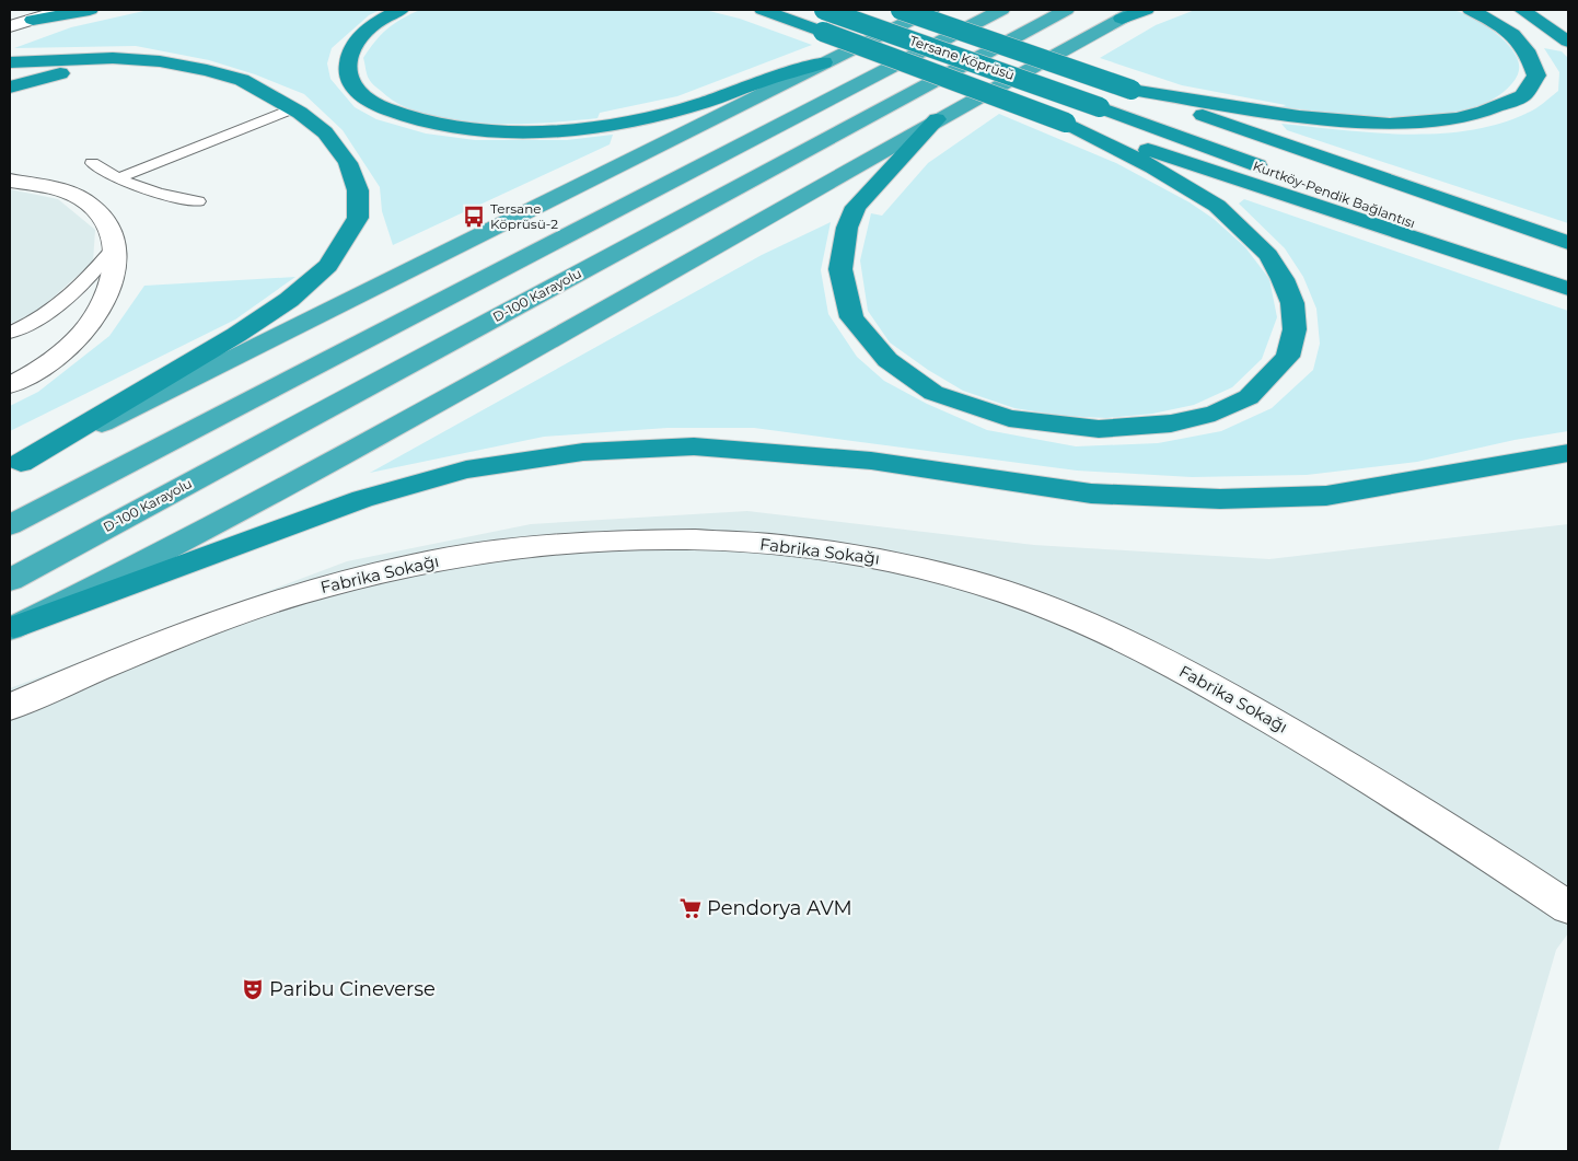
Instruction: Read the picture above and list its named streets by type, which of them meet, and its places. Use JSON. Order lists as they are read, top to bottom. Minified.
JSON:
{"streets":{"highway":["Tersane Köprüsü","Kurtköy-Pendik Bağlantısı","D-100 Karayolu"],"street":["Fabrika Sokağı"]},"crossings":[["Tersane Köprüsü","Kurtköy-Pendik Bağlantısı"]],"places":{"bus stop":["Tersane Köprüsü-2"],"supermarket":["Pendorya AVM"],"theatre":["Paribu Cineverse"]}}
